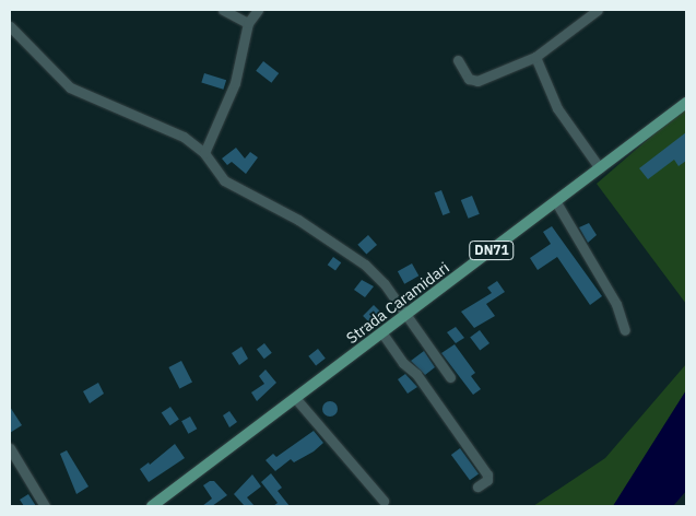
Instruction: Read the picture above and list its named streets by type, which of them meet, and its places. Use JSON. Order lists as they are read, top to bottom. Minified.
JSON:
{"streets":{"main road":["DN71","Strada Caramidari"]}}
